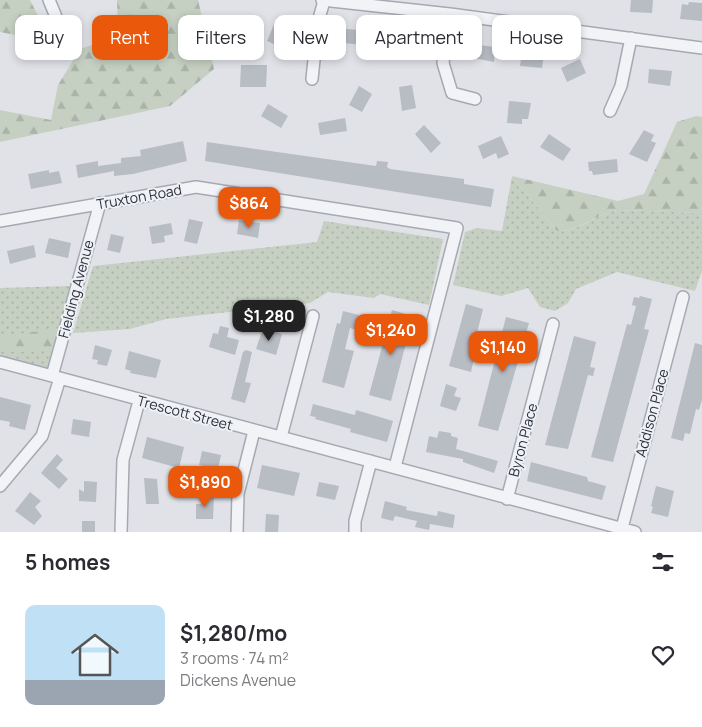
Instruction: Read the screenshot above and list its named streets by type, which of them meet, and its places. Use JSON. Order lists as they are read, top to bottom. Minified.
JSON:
{"streets":{"street":["Truxton Road","Fielding Avenue","Trescott Street","Addison Place","Byron Place"]},"crossings":[["Truxton Road","Fielding Avenue"],["Truxton Road","Trescott Street"],["Fielding Avenue","Trescott Street"]],"page":{"chip":["Buy","Rent","Filters","New","Apartment","House"],"price":["$864","$1,280","$1,240","$1,140","$1,890"],"heading":"5 homes","list":[{"name":"$1,280/mo","note":"3 rooms · 74 m² · Dickens Avenue"}]}}
